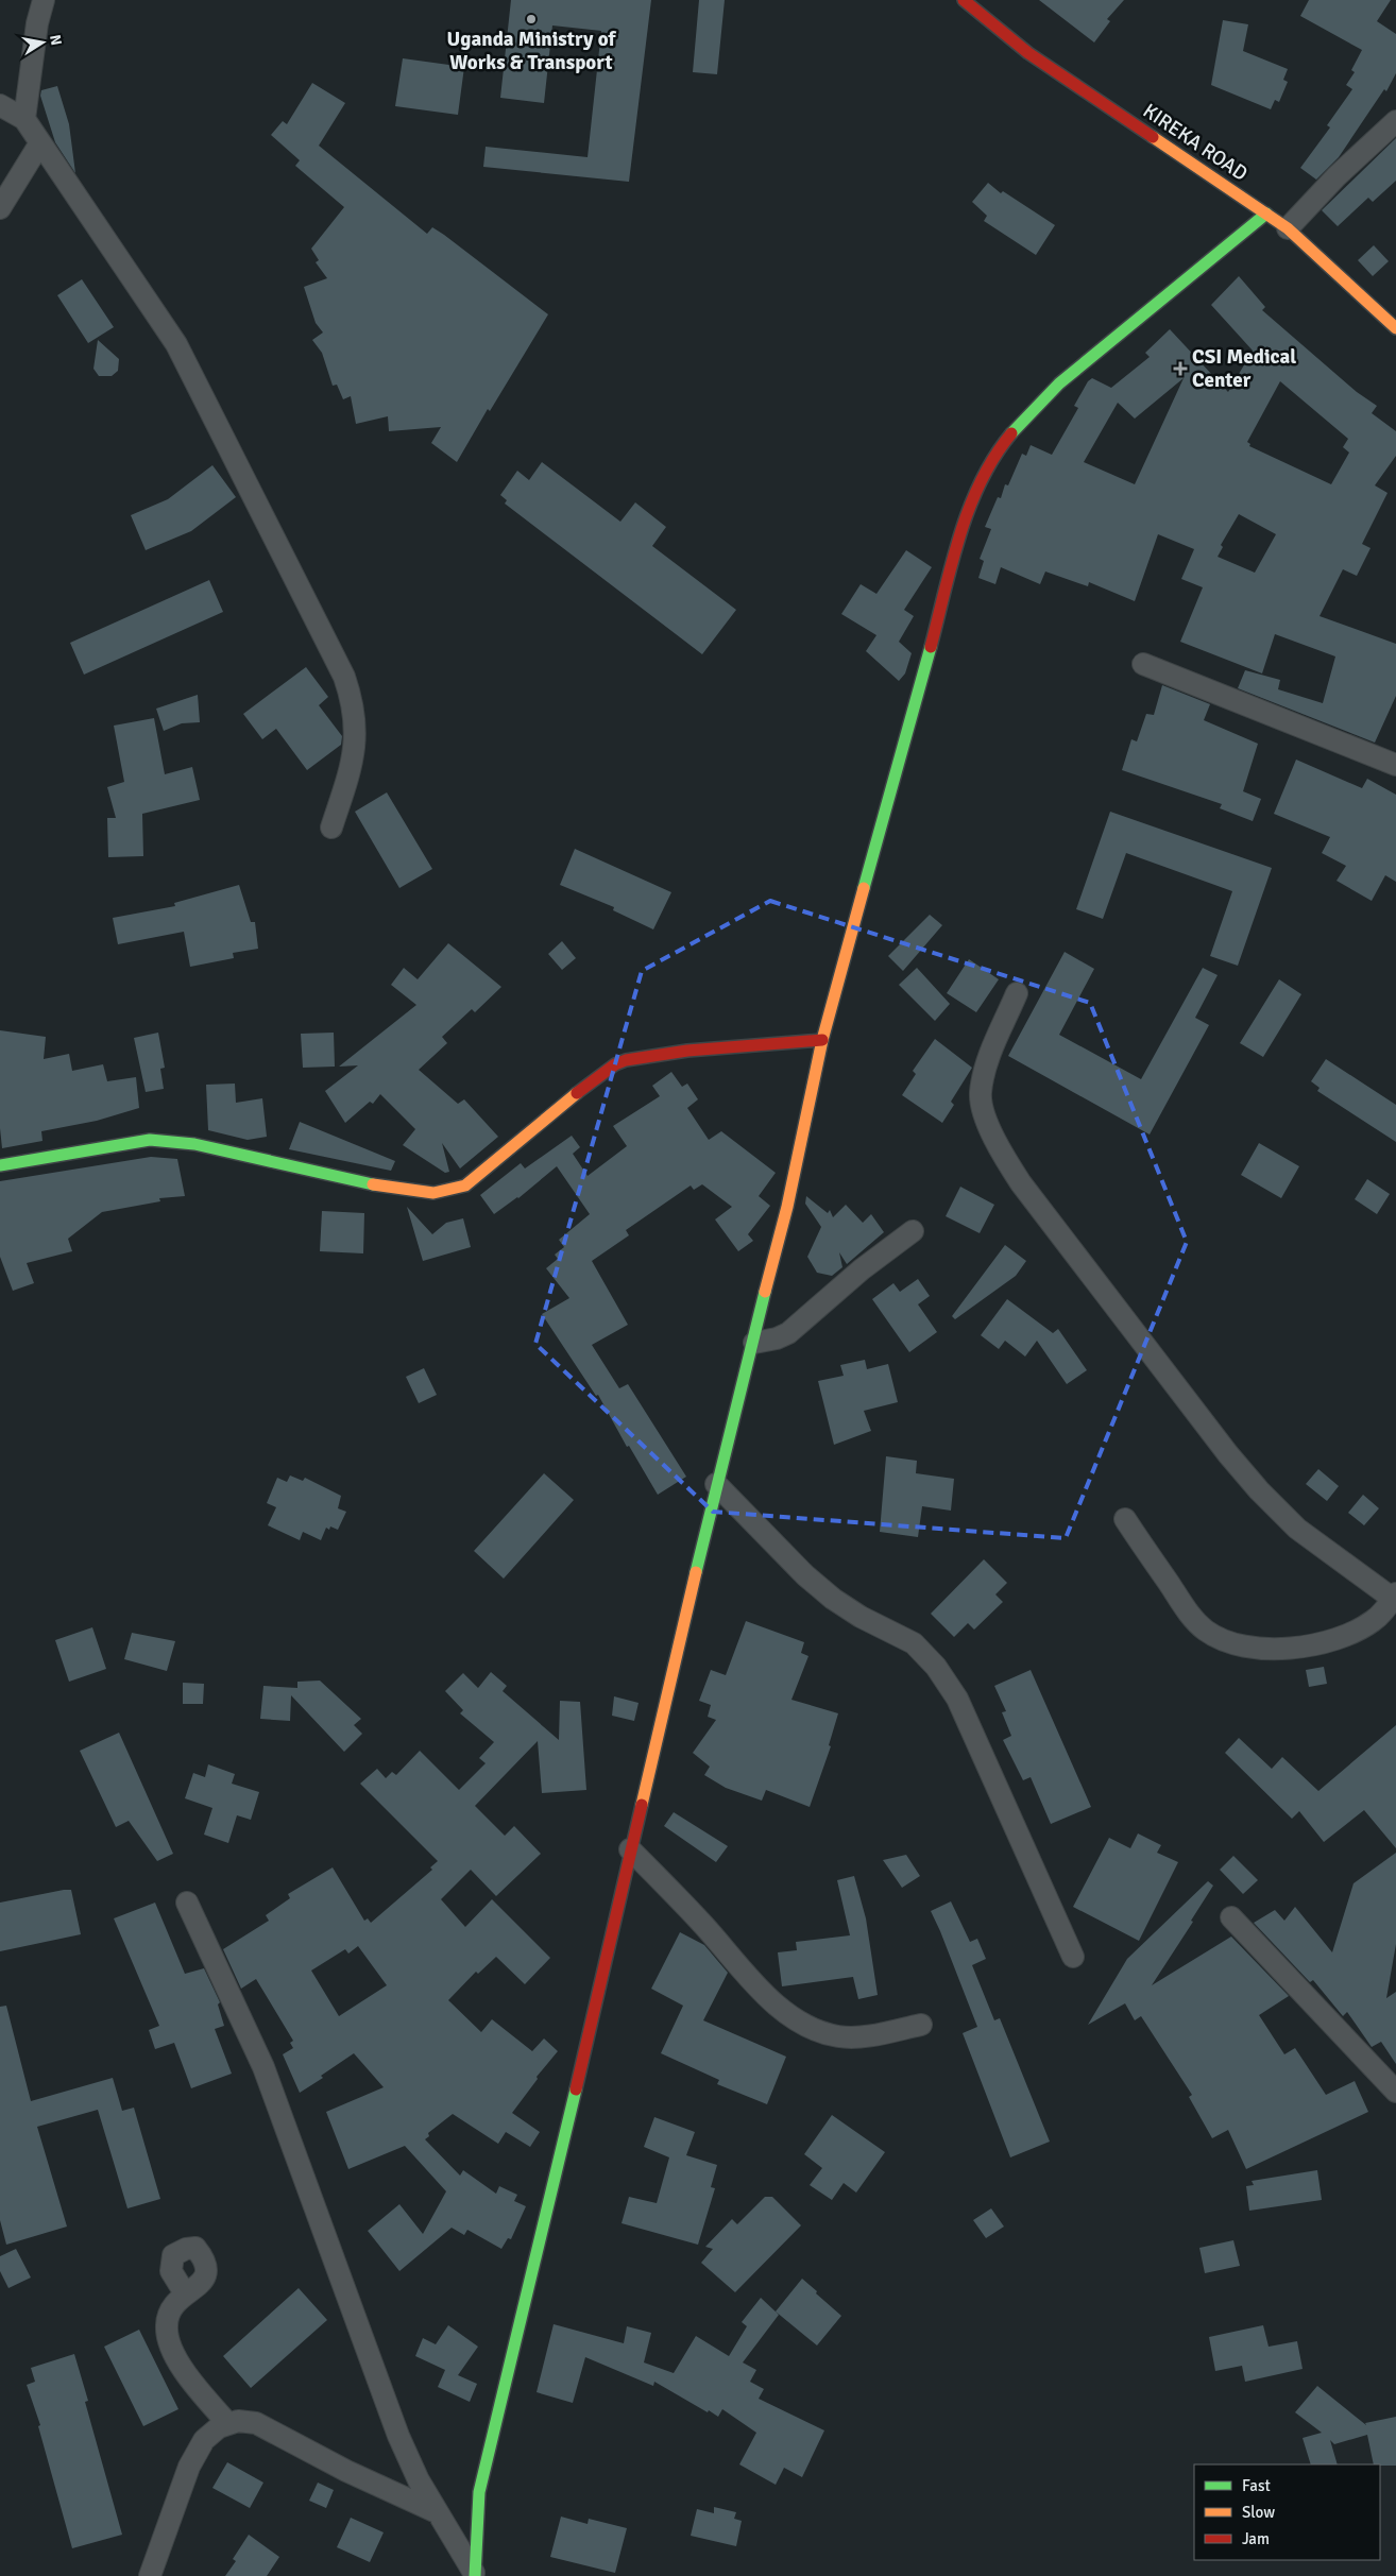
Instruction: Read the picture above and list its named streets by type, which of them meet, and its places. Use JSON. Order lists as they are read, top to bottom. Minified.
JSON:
{"streets":{"street":["KIREKA ROAD"]},"places":{"other":["Uganda Ministry of Works & Transport"],"health":["CSI Medical Center"]},"legend":["Fast","Slow","Jam"],"north":"right"}
